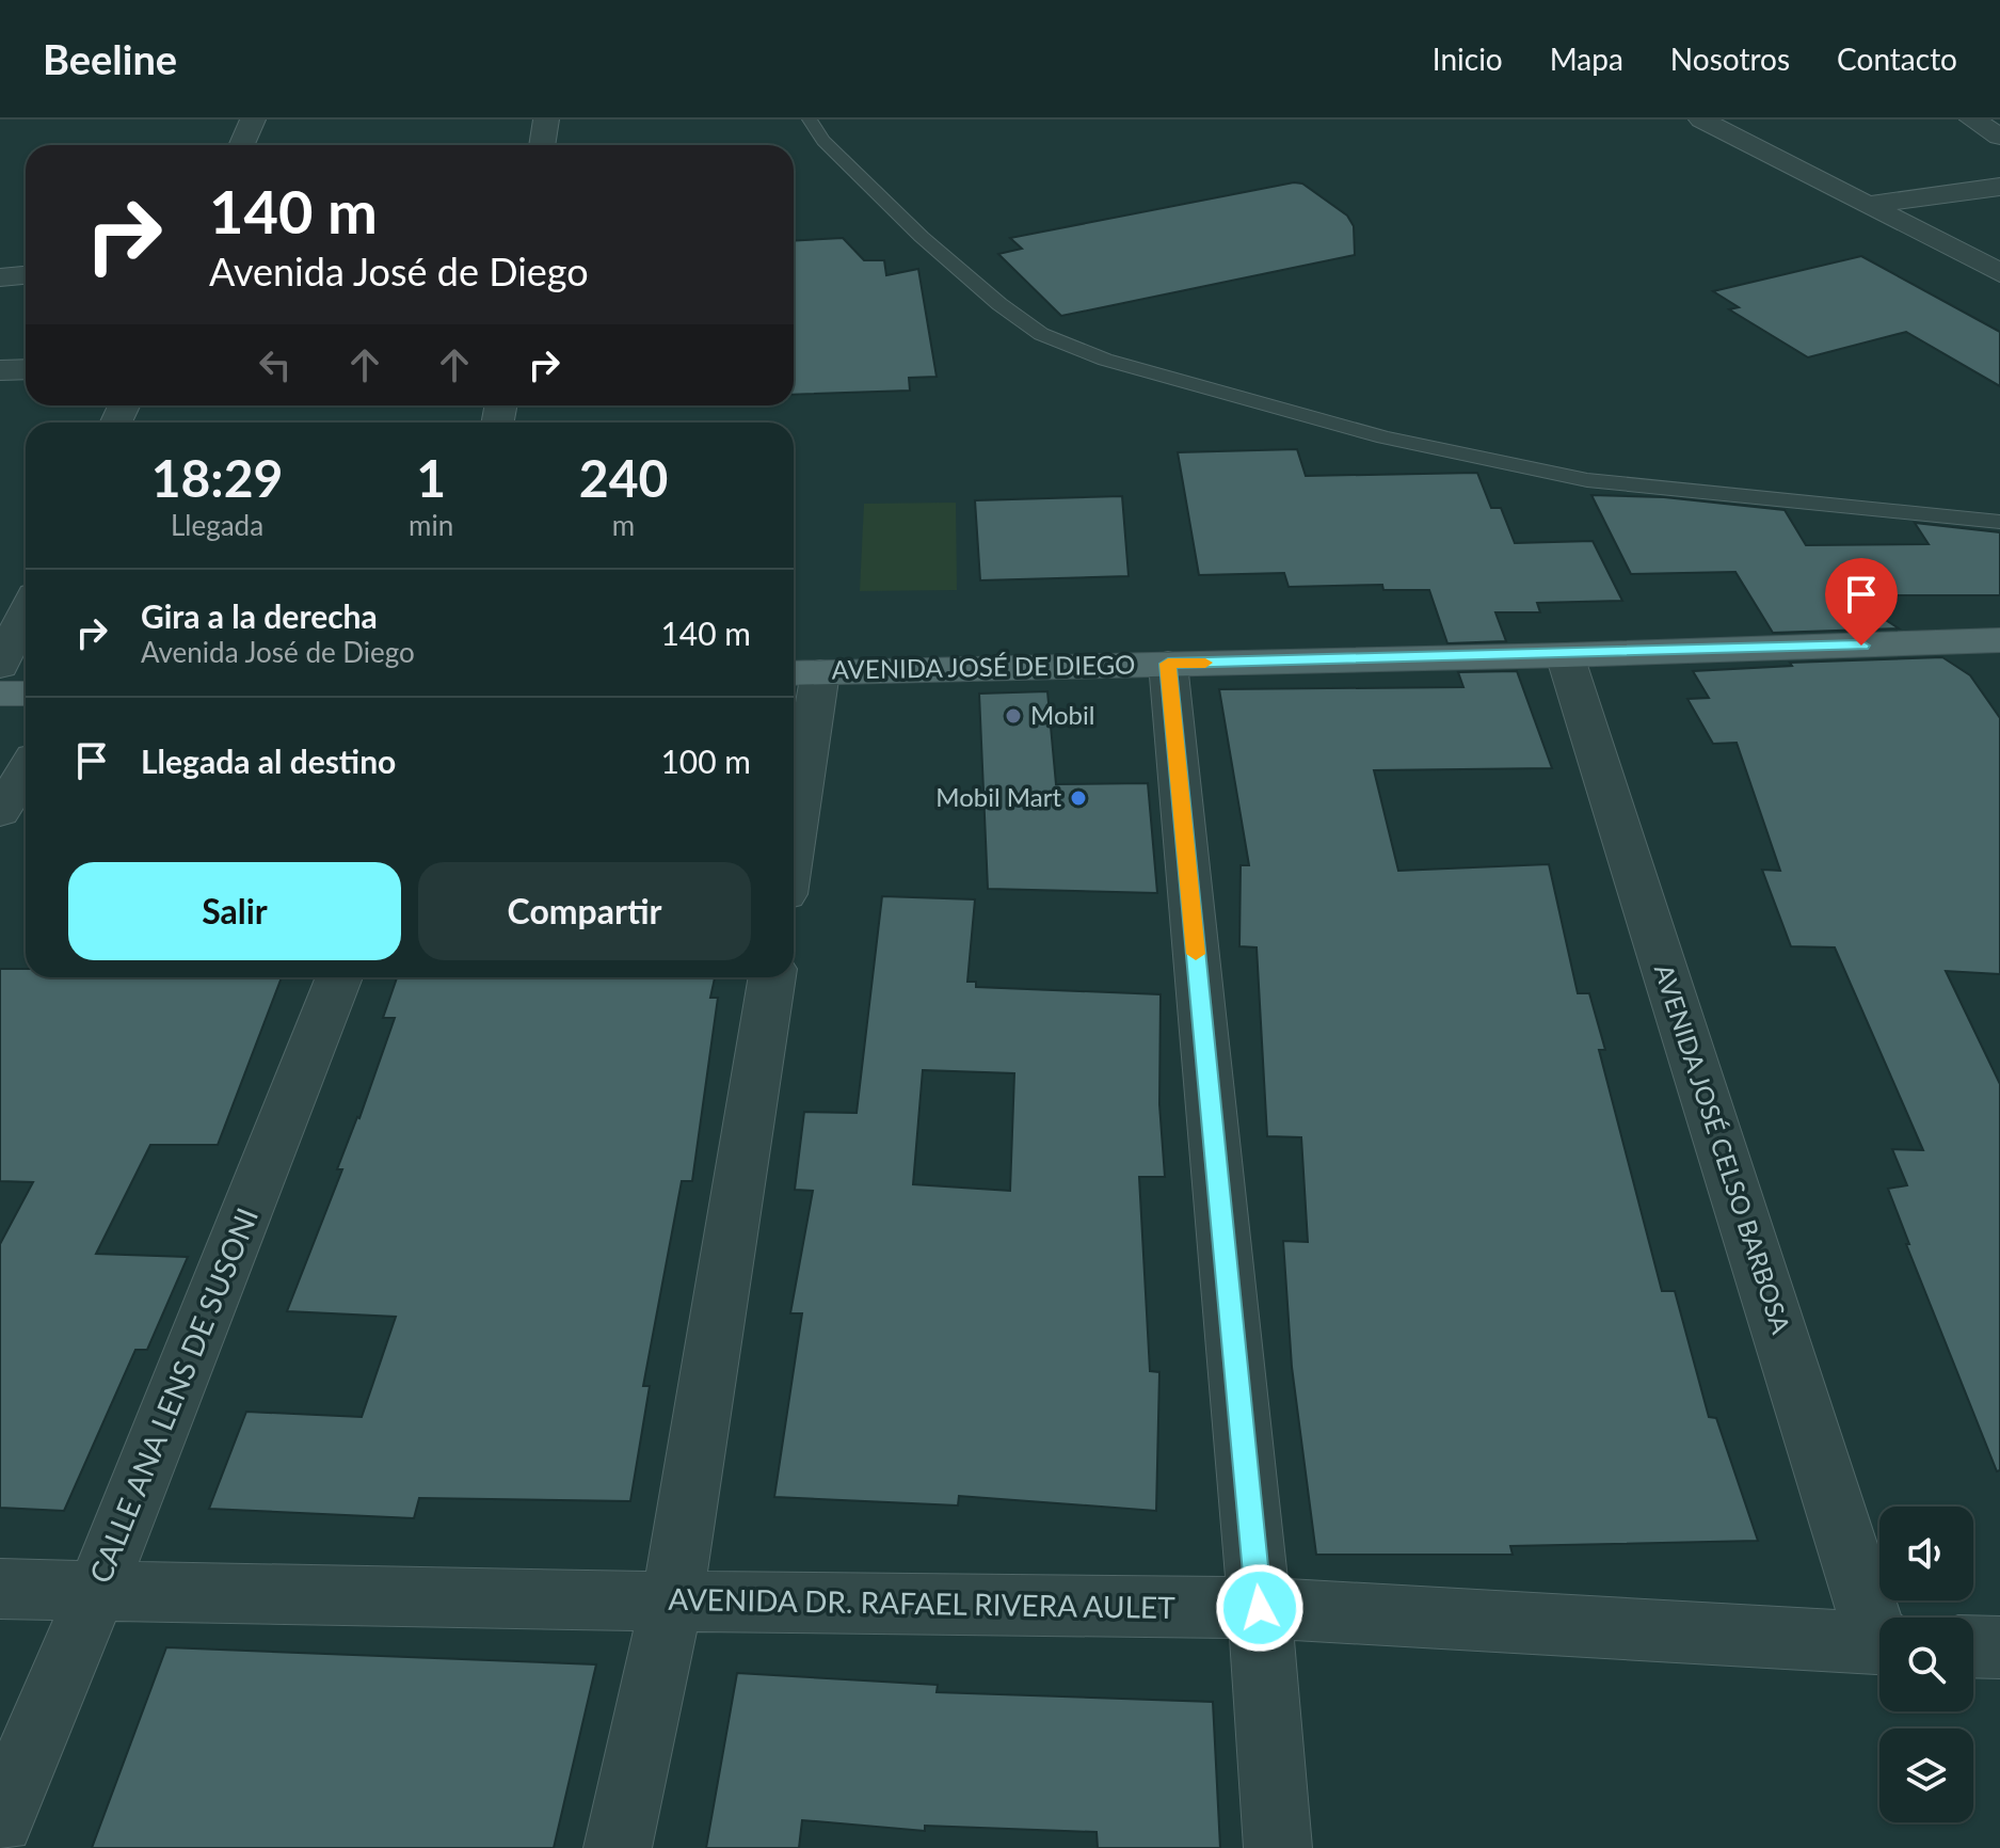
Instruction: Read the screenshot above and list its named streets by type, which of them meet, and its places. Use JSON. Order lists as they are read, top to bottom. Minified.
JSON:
{"streets":{"main road":["AVENIDA JOSÉ DE DIEGO"],"street":["AVENIDA JOSÉ CELSO BARBOSA","CALLE ANA LENS DE SUSONI","AVENIDA DR. RAFAEL RIVERA AULET"]},"crossings":[["AVENIDA JOSÉ DE DIEGO","AVENIDA JOSÉ CELSO BARBOSA"],["CALLE ANA LENS DE SUSONI","AVENIDA DR. RAFAEL RIVERA AULET"]],"places":["Mobil","Mobil Mart"],"page":{"header":"Beeline","nav":["Inicio","Mapa","Nosotros","Contacto"],"turn":["140 m","Avenida José de Diego"],"eta":["18:29","Llegada","1","min","240","m"],"list":[{"name":"Gira a la derecha","note":"Avenida José de Diego","value":"140 m"},{"name":"Llegada al destino","value":"100 m"}],"buttons":["Salir","Compartir"]}}
